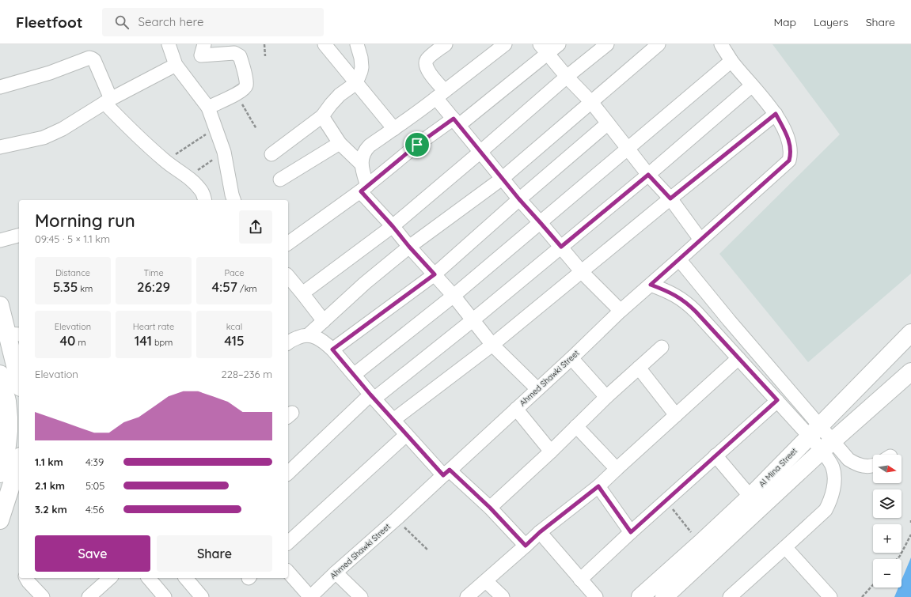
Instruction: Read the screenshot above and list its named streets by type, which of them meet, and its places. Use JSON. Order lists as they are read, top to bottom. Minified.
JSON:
{"streets":{"main road":["Al Mina Street"],"street":["Ahmed Shawki Street"]},"north":"right","page":{"header":"Fleetfoot","search":"Search here","nav":["Map","Layers","Share"],"heading":["Morning run","09:45 · 5 × 1.1 km"],"stats":[["Distance","5.35 km"],["Time","26:29"],["Pace","4:57 /km"],["Elevation","40 m"],["Heart rate","141 bpm"],["kcal","415"]],"chart":["Elevation","228–236 m"],"list":[{"name":"1.1 km","note":"4:39"},{"name":"2.1 km","note":"5:05"},{"name":"3.2 km","note":"4:56"}],"map_buttons":["+","−"],"buttons":["Save","Share"]}}
